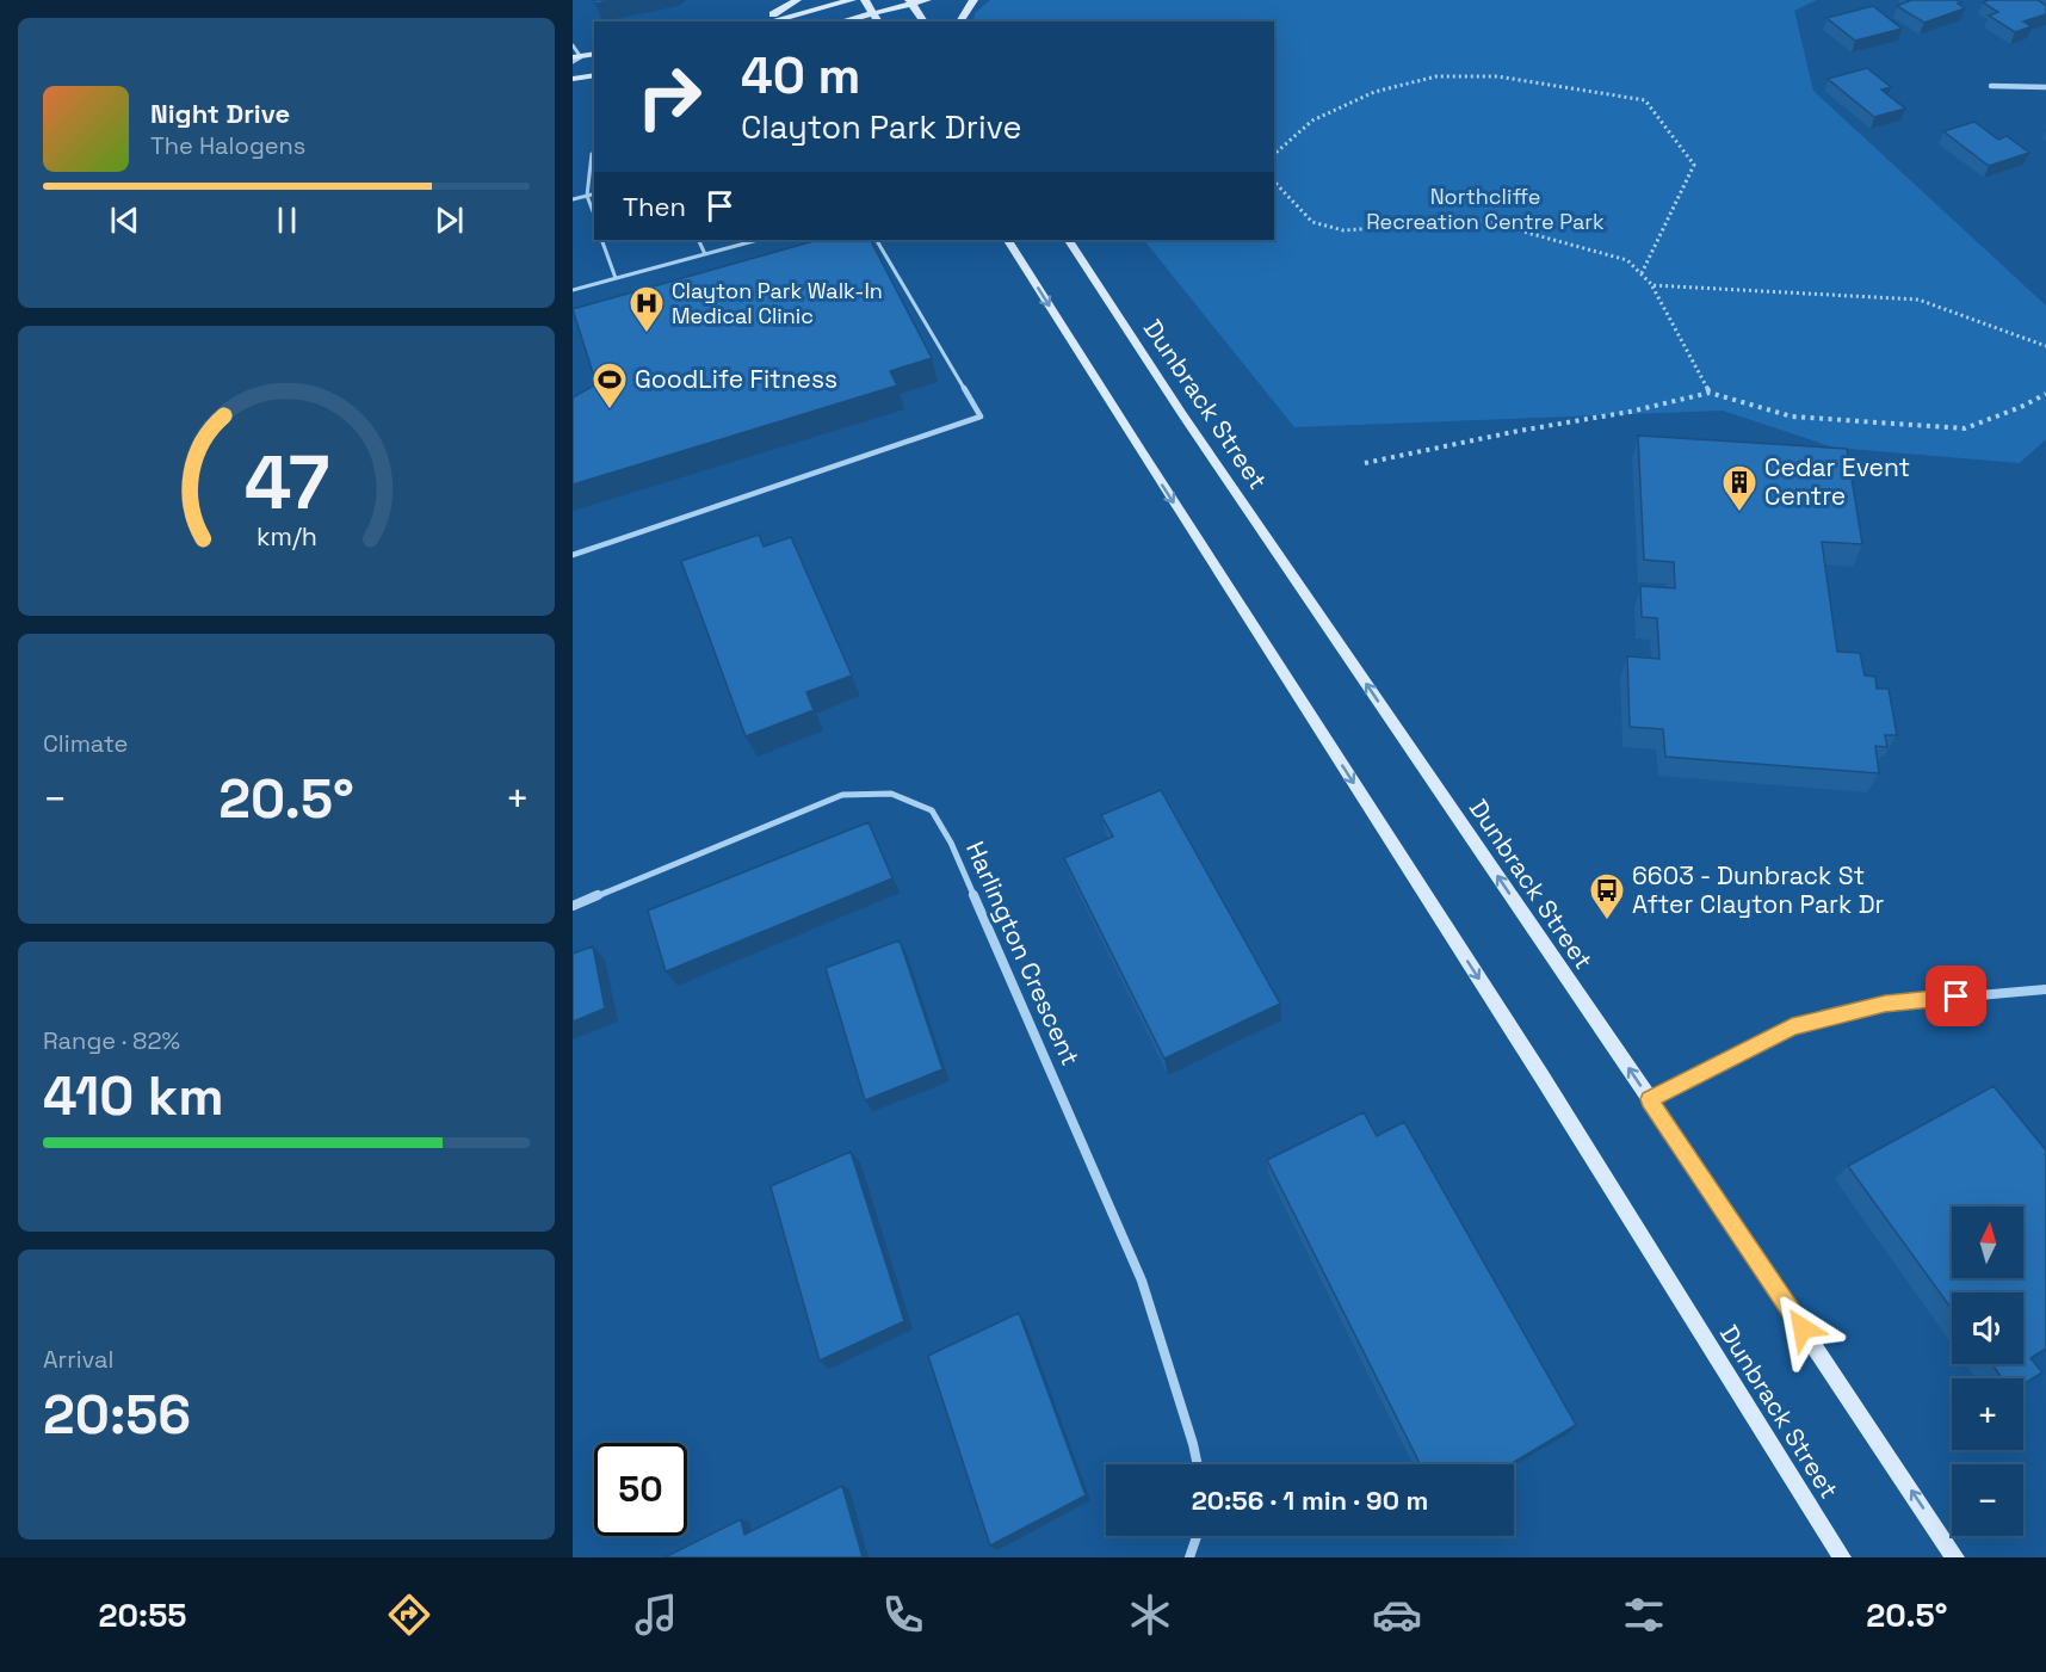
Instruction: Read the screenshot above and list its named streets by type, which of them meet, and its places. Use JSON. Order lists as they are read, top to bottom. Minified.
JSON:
{"streets":{"main road":["Dunbrack Street"],"street":["Harlington Crescent"]},"parks":["Northcliffe Recreation Centre Park"],"places":{"hospital":["Clayton Park Walk-In Medical Clinic"],"sports":["GoodLife Fitness"],"building":["Cedar Event Centre"],"bus stop":["6603 - Dunbrack St After Clayton Park Dr"]},"north":"top","page":{"turn":["40 m","Clayton Park Drive"],"song":["Night Drive","The Halogens"],"then":"Then","tile":["Climate",["Range · 82%","410 km"],["Arrival","20:56"]],"heat":["−","20.5°","+"],"map_buttons":["+","−"],"limit":"50","trip":"20:56 · 1 min · 90 m","tabs":["20:55","20.5°"],"gauge":["47","km/h"]}}
